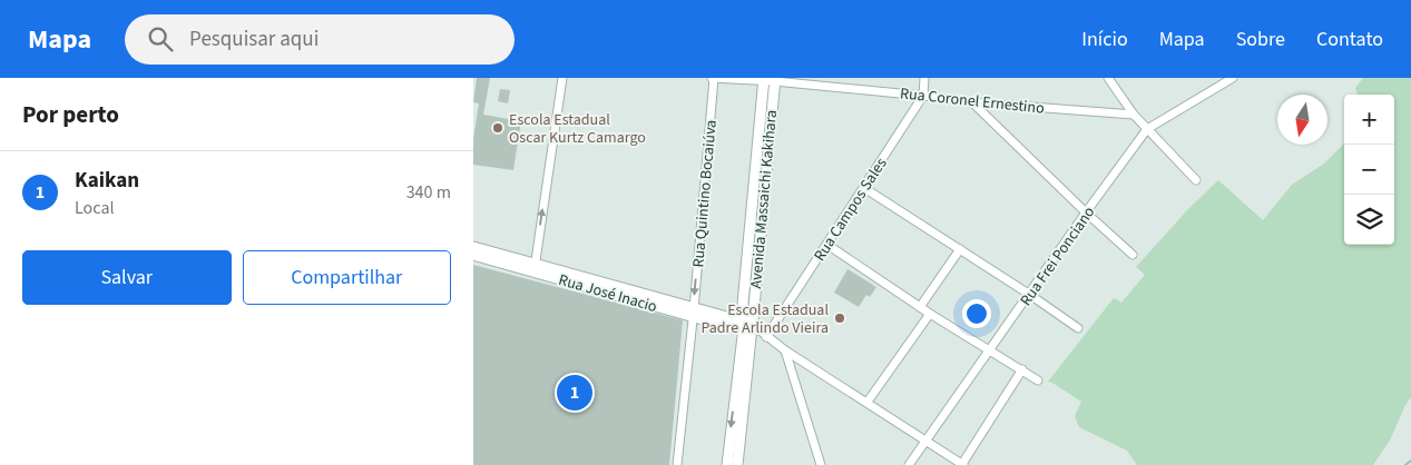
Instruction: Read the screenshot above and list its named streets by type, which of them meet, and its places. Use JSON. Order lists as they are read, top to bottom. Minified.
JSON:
{"streets":{"street":["Rua Coronel Ernestino","Rua Quintino Bocaiúva","Avenida Massaichi Kakihara","Rua Campos Sales","Rua Frei Ponciano","Rua José Inacio"]},"crossings":[["Rua Coronel Ernestino","Rua Quintino Bocaiúva"],["Rua Coronel Ernestino","Avenida Massaichi Kakihara"],["Rua Coronel Ernestino","Rua Campos Sales"],["Rua Quintino Bocaiúva","Rua José Inacio"],["Avenida Massaichi Kakihara","Rua José Inacio"],["Rua Campos Sales","Rua José Inacio"],["Rua Frei Ponciano","Rua José Inacio"]],"one_way":["Rua Quintino Bocaiúva"],"places":["Escola Estadual Oscar Kurtz Camargo","Escola Estadual Padre Arlindo Vieira"],"north":"bottom","page":{"header":"Mapa","search":"Pesquisar aqui","nav":["Início","Mapa","Sobre","Contato"],"heading":"Por perto","map_buttons":["+","−"],"list":[{"mark":"1","name":"Kaikan","note":"Local","value":"340 m"}],"buttons":["Salvar","Compartilhar"],"pins":"1"}}
